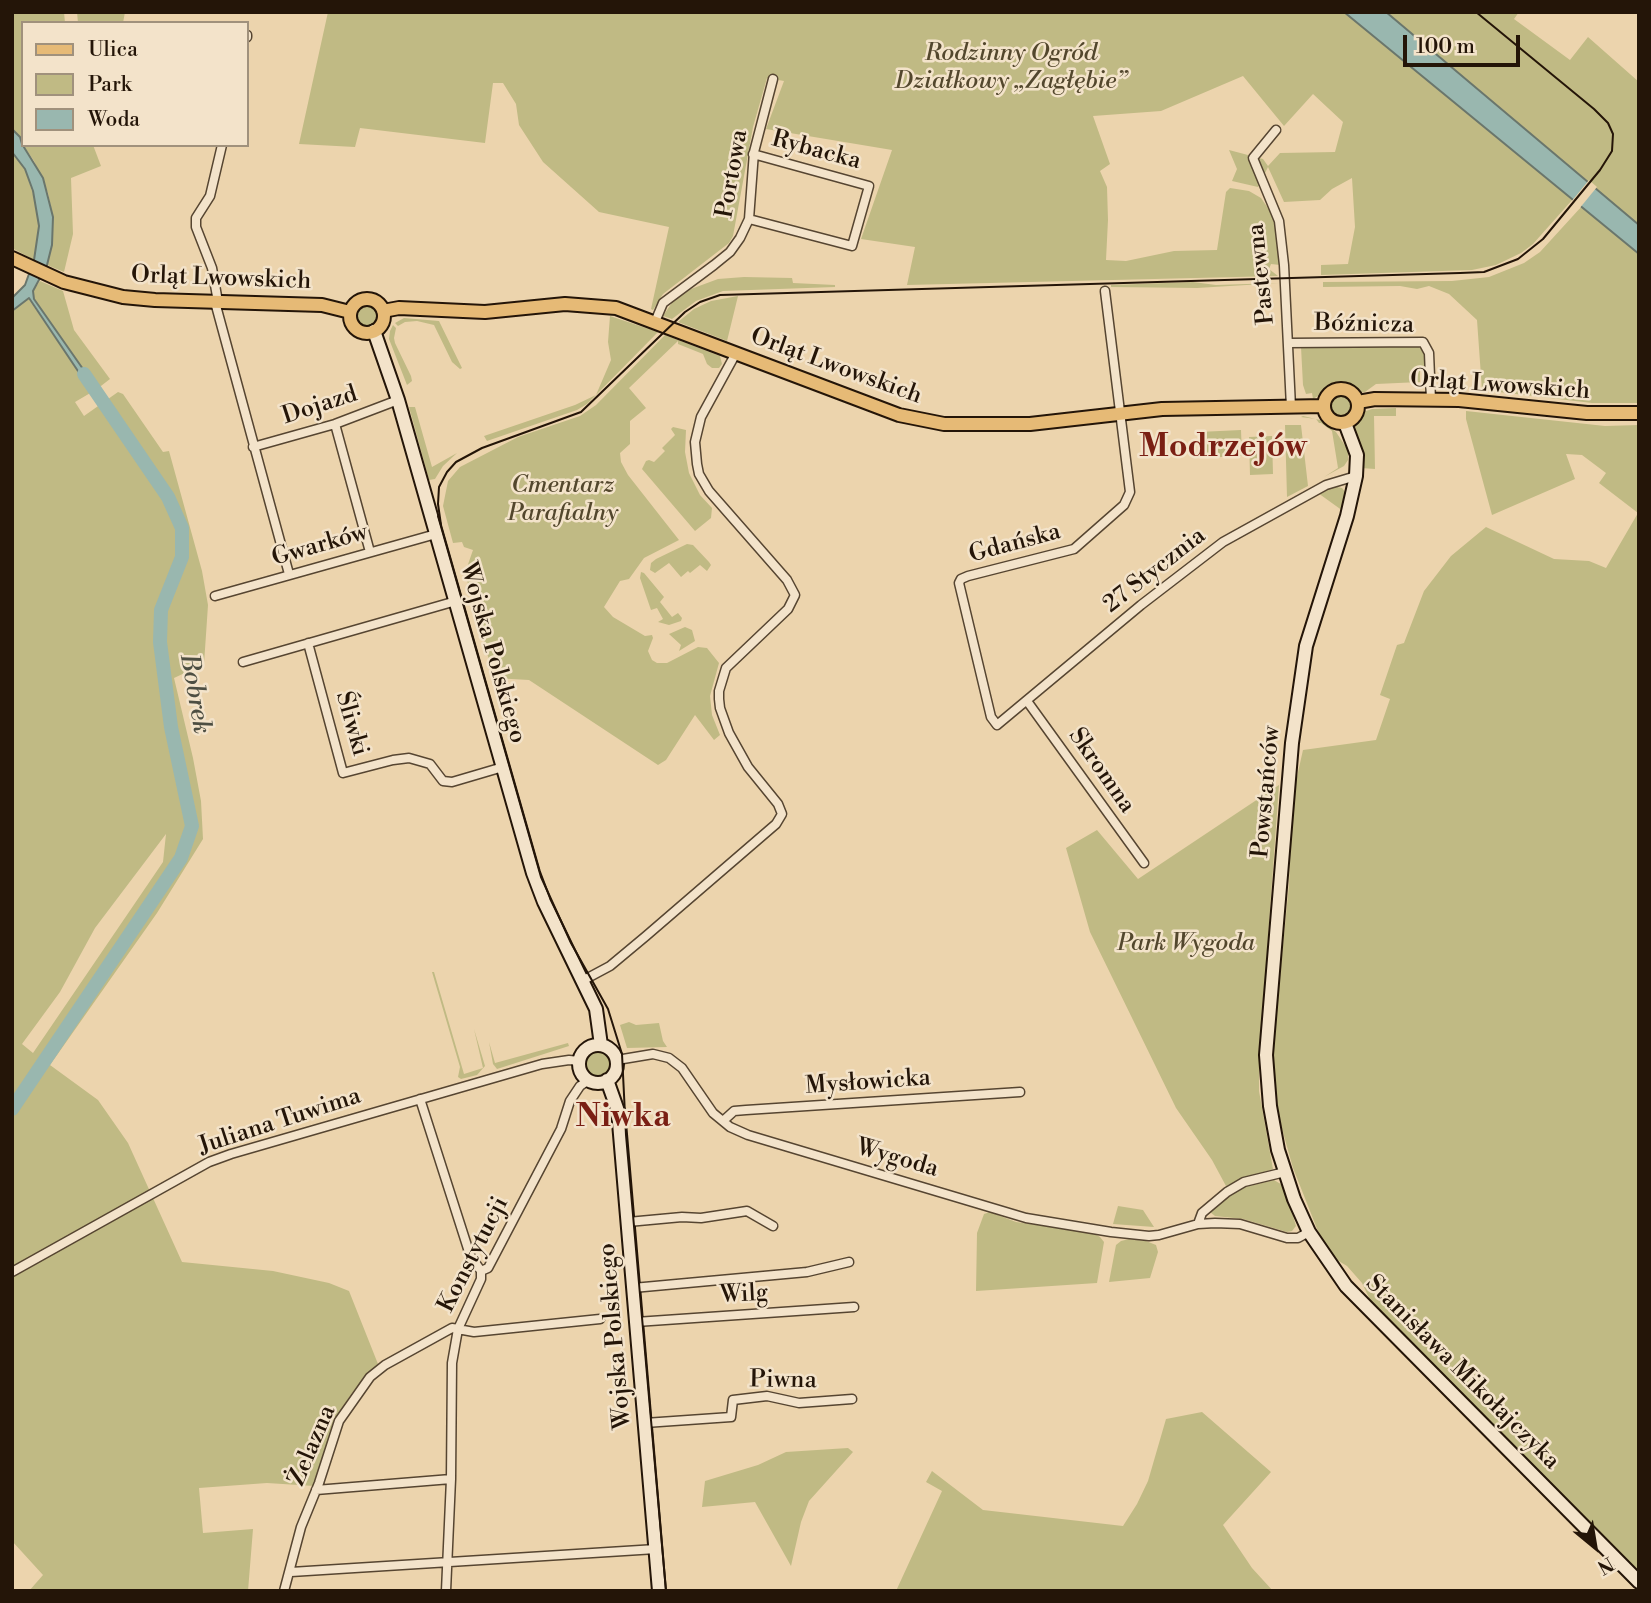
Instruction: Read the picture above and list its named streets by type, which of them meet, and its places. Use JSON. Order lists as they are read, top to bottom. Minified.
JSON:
{"streets":{"main road":["Orląt Lwowskich","Wojska Polskiego","Powstańców","Stanisława Mikołajczyka"],"street":["Rybacka","Portowa","Pastewna","Bóźnicza","Dojazd","Gdańska","Gwarków","27 Stycznia","Śliwki","Skromna","Mysłowicka","Juliana Tuwima","Wygoda","Konstytucji","Wilg","Piwna","Żelazna"]},"crossings":[["Rybacka","Portowa"],["Portowa","Orląt Lwowskich"],["Pastewna","Bóźnicza"],["Orląt Lwowskich","Bóźnicza"],["Orląt Lwowskich","Gdańska"],["Orląt Lwowskich","Wojska Polskiego"],["Orląt Lwowskich","Powstańców"],["Dojazd","Wojska Polskiego"],["Gdańska","27 Stycznia"],["Gwarków","Wojska Polskiego"],["27 Stycznia","Skromna"],["27 Stycznia","Powstańców"],["Wojska Polskiego","Śliwki"],["Wojska Polskiego","Juliana Tuwima"],["Wojska Polskiego","Wygoda"],["Wojska Polskiego","Konstytucji"],["Wojska Polskiego","Wilg"],["Wojska Polskiego","Piwna"],["Powstańców","Stanisława Mikołajczyka"],["Mysłowicka","Wygoda"],["Juliana Tuwima","Wygoda"],["Juliana Tuwima","Konstytucji"],["Wygoda","Konstytucji"],["Wygoda","Stanisława Mikołajczyka"],["Konstytucji","Żelazna"]],"districts":["Modrzejów","Niwka"],"water":["Bobrek"],"parks":["Rodzinny Ogród Działkowy „Zagłębie”","Cmentarz Parafialny","Park Wygoda"],"legend":["Ulica","Park","Woda"],"scale_bar":"100 m","north":"bottom right"}
